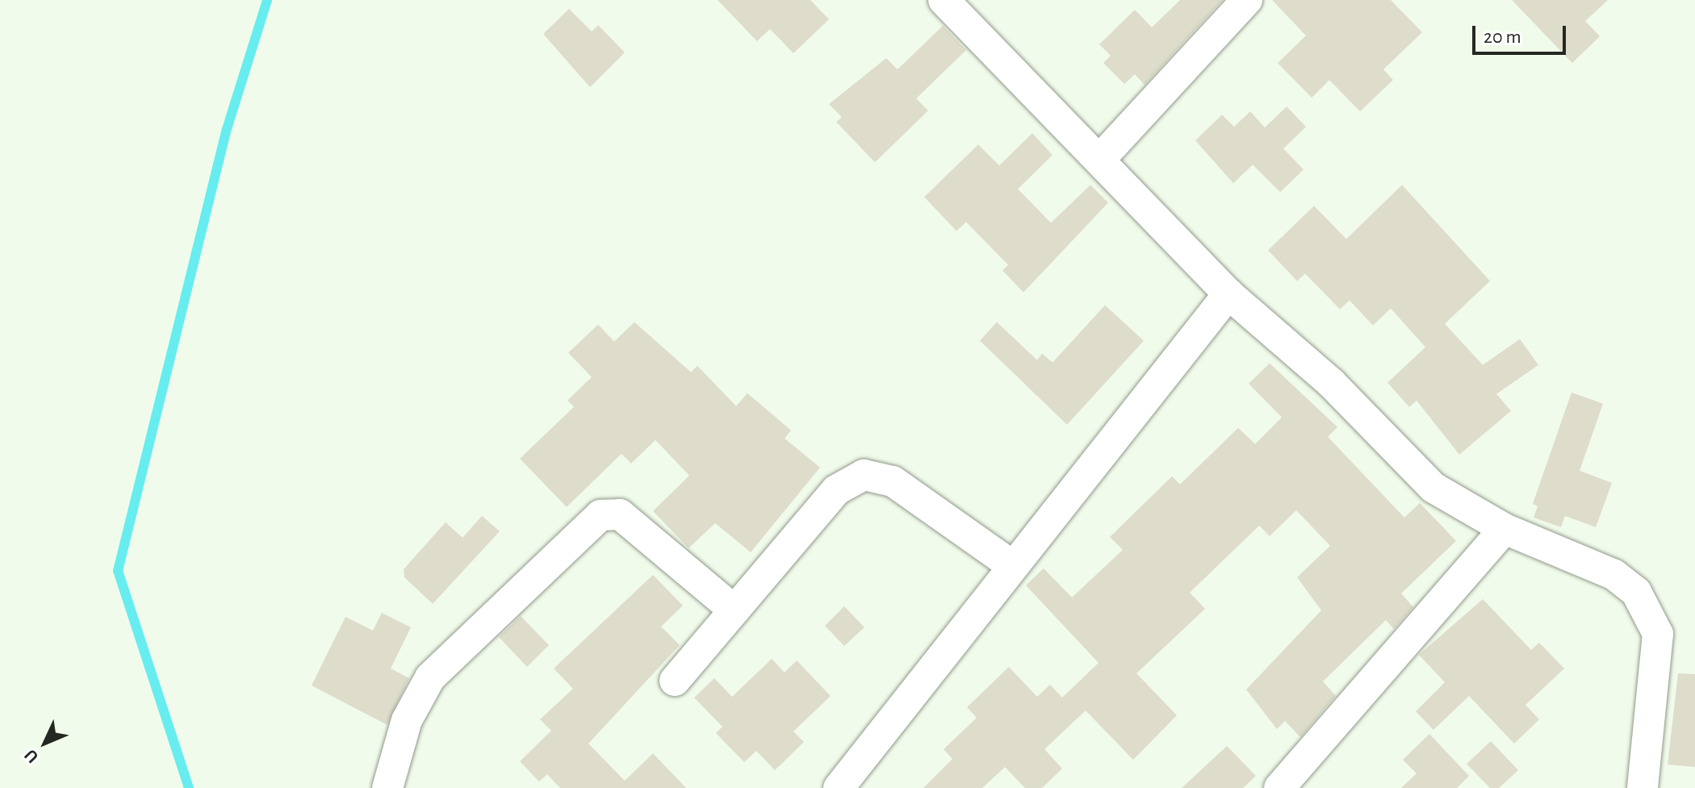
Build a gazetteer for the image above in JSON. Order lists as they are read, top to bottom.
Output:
{
  "scale_bar": "20 m",
  "north": "bottom left"
}
